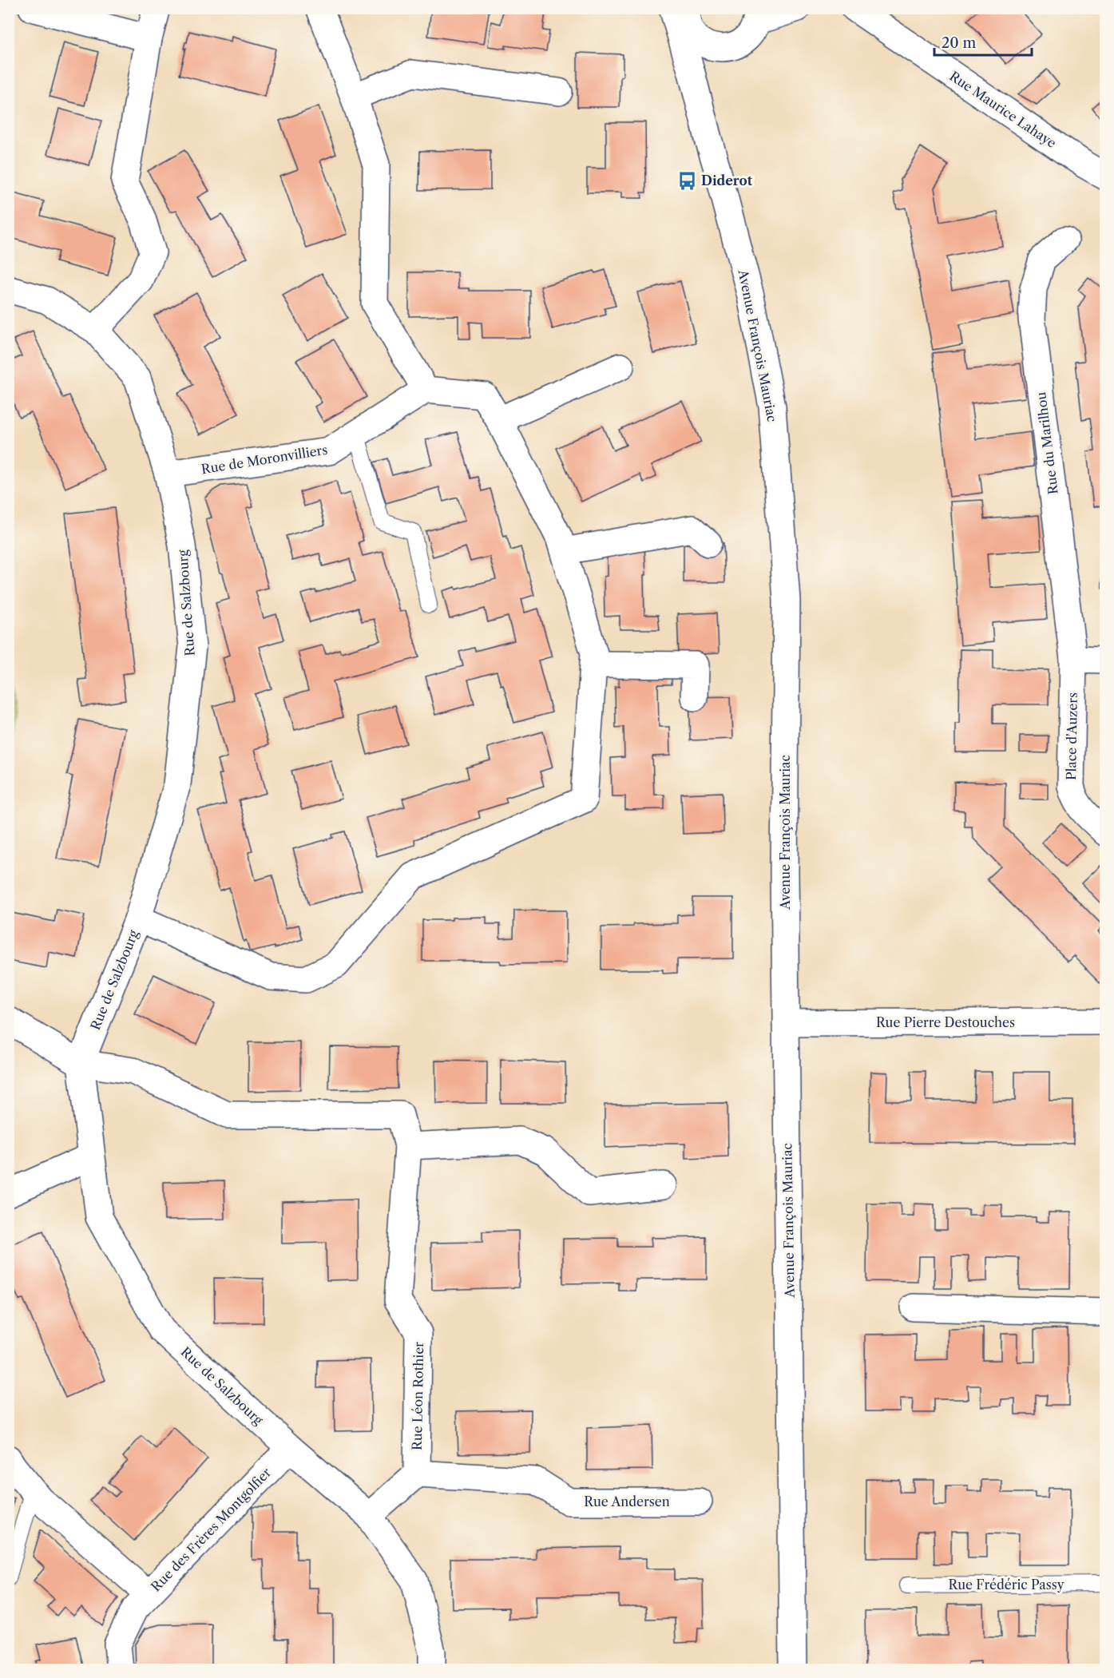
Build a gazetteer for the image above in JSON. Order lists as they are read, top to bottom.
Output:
{
  "streets": {
    "street": [
      "Rue Maurice Lahaye",
      "Avenue François Mauriac",
      "Rue du Marilhou",
      "Rue de Moronvilliers",
      "Rue de Salzbourg",
      "Place d'Auzers",
      "Rue Pierre Destouches",
      "Rue Léon Rothier",
      "Rue Andersen",
      "Rue des Frères Montgolfier"
    ],
    "lane": ["Rue Frédéric Passy"]
  },
  "crossings": [
    ["Avenue François Mauriac", "Rue Pierre Destouches"],
    ["Rue du Marilhou", "Place d'Auzers"],
    ["Rue de Moronvilliers", "Rue de Salzbourg"],
    ["Rue de Salzbourg", "Rue Léon Rothier"],
    ["Rue de Salzbourg", "Rue des Frères Montgolfier"],
    ["Rue Léon Rothier", "Rue Andersen"]
  ],
  "places": {
    "bus stop": ["Diderot"]
  },
  "scale_bar": "20 m"
}
